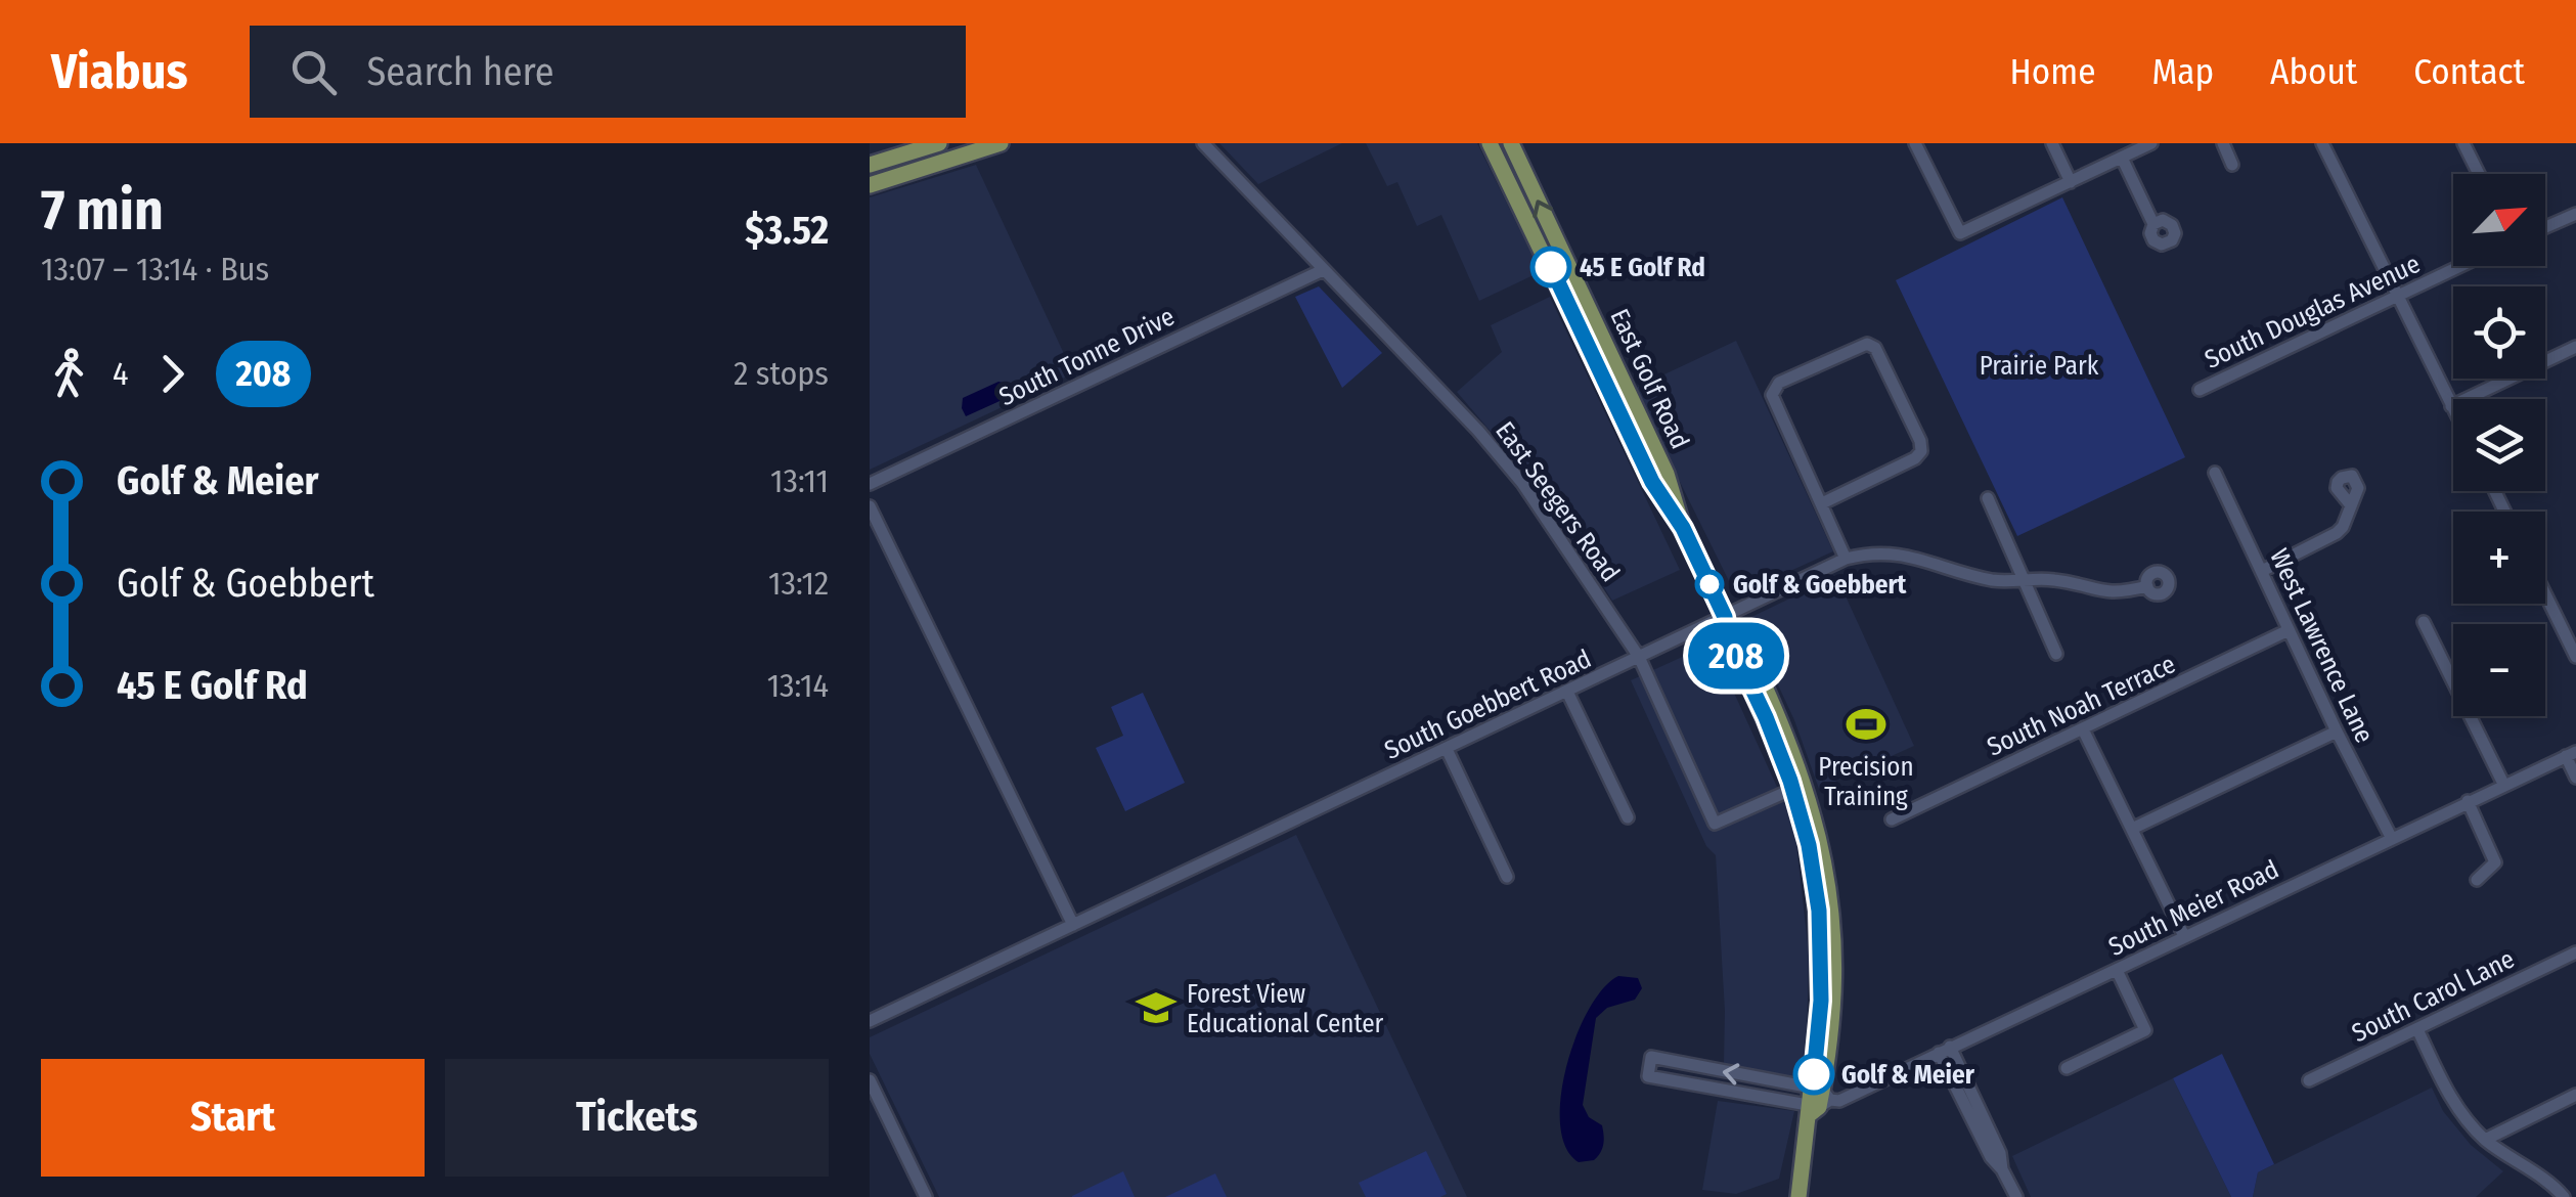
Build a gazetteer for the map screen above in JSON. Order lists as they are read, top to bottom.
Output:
{
  "streets": {
    "main road": ["East Golf Road"],
    "street": [
      "South Douglas Avenue",
      "South Tonne Drive",
      "East Seegers Road",
      "West Lawrence Lane",
      "South Goebbert Road",
      "South Noah Terrace",
      "South Meier Road",
      "South Carol Lane"
    ]
  },
  "crossings": [
    ["South Tonne Drive", "East Seegers Road"],
    ["East Golf Road", "East Seegers Road"],
    ["East Golf Road", "South Goebbert Road"],
    ["East Golf Road", "South Meier Road"],
    ["East Seegers Road", "South Goebbert Road"],
    ["West Lawrence Lane", "South Noah Terrace"],
    ["West Lawrence Lane", "South Meier Road"]
  ],
  "parks": ["Prairie Park"],
  "places": {
    "other": ["45 E Golf Rd", "Golf & Goebbert", "Golf & Meier"],
    "sports": ["Precision Training"],
    "school or university": ["Forest View Educational Center"]
  },
  "lines": ["bus line 208"],
  "north": "top right",
  "page": {
    "header": "Viabus",
    "search": "Search here",
    "nav": [
      "Home",
      "Map",
      "About",
      "Contact"
    ],
    "heading": ["7 min", "13:07 – 13:14 · Bus", "$3.52"],
    "on_map": "208",
    "map_buttons": ["+", "−"],
    "legs": ["4", "208", "2 stops"],
    "list": [
      {
        "name": "Golf & Meier",
        "value": "13:11"
      },
      {
        "name": "Golf & Goebbert",
        "value": "13:12"
      },
      {
        "name": "45 E Golf Rd",
        "value": "13:14"
      }
    ],
    "buttons": ["Start", "Tickets"]
  }
}
